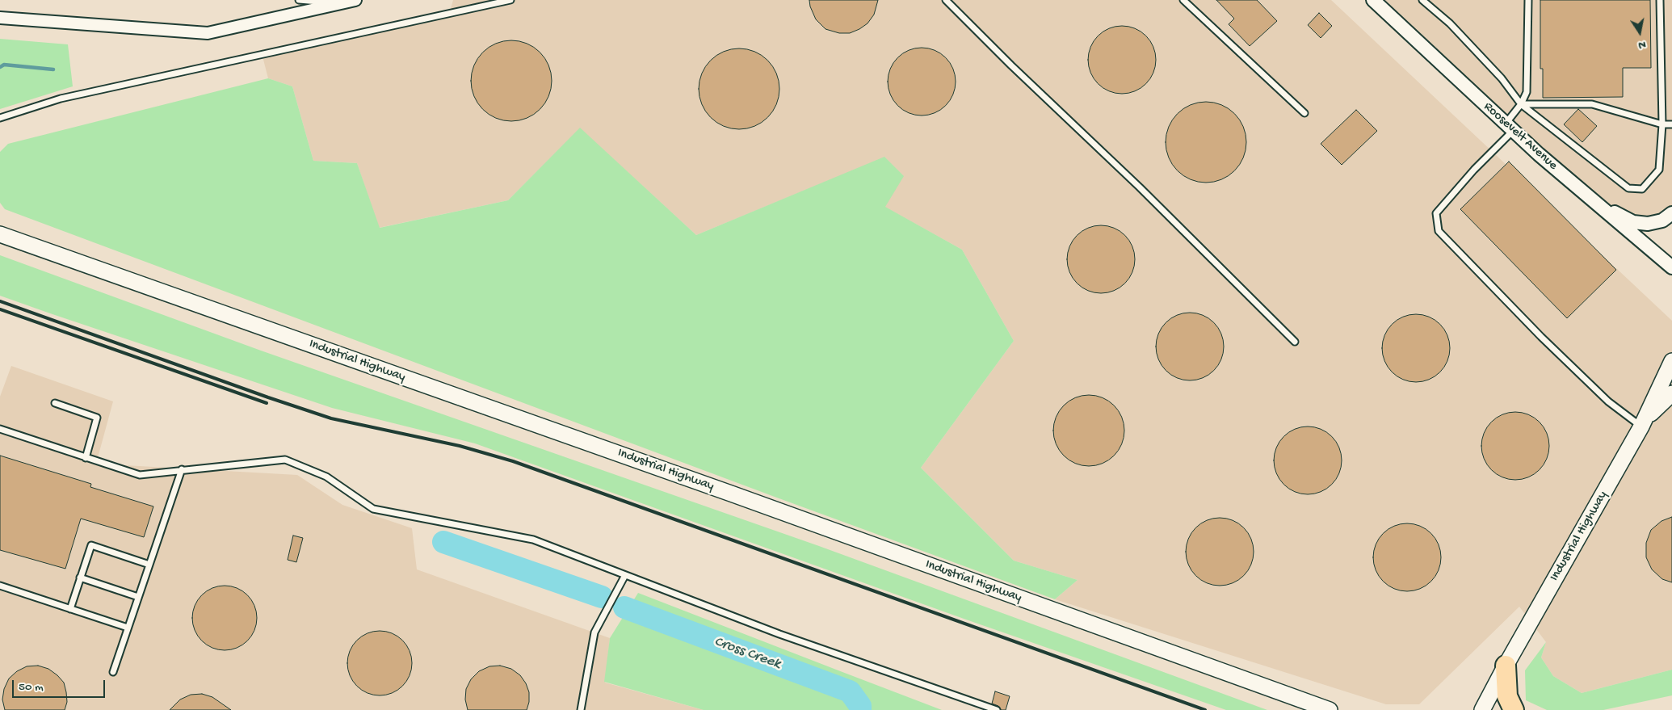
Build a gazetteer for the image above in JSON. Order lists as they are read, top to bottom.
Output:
{
  "streets": {
    "main road": ["Industrial Highway"],
    "street": ["Roosevelt Avenue"]
  },
  "water": ["Cross Creek"],
  "scale_bar": "50 m",
  "north": "bottom"
}
